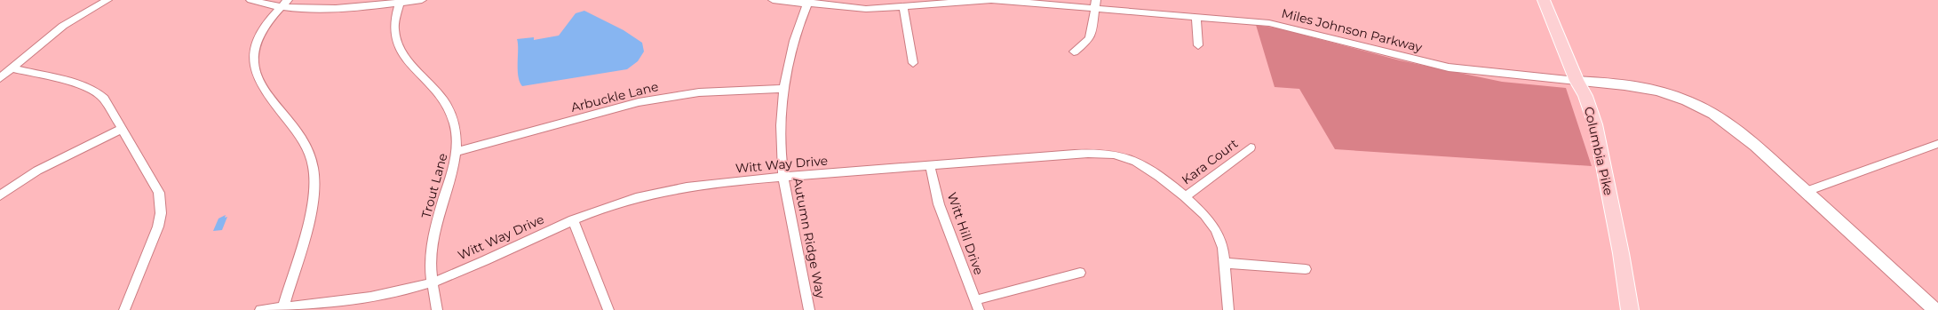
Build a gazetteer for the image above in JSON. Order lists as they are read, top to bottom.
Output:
{
  "streets": {
    "main road": ["Columbia Pike"],
    "street": [
      "Miles Johnson Parkway",
      "Arbuckle Lane",
      "Kara Court",
      "Witt Way Drive",
      "Trout Lane",
      "Witt Hill Drive",
      "Autumn Ridge Way"
    ]
  },
  "crossings": [
    ["Miles Johnson Parkway", "Columbia Pike"],
    ["Arbuckle Lane", "Trout Lane"],
    ["Arbuckle Lane", "Autumn Ridge Way"],
    ["Kara Court", "Witt Way Drive"],
    ["Witt Way Drive", "Trout Lane"],
    ["Witt Way Drive", "Witt Hill Drive"],
    ["Witt Way Drive", "Autumn Ridge Way"]
  ]
}
